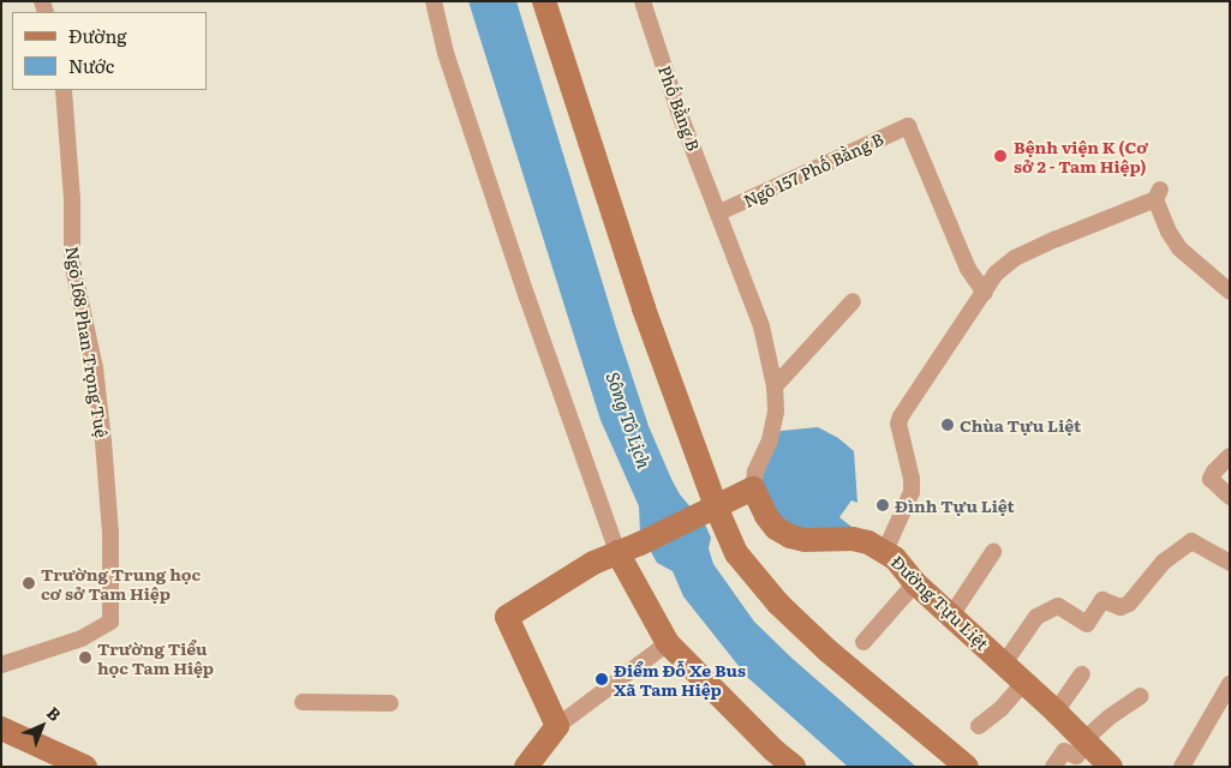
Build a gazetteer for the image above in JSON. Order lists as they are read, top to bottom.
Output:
{
  "streets": {
    "street": [
      "Phố Bằng B",
      "Ngõ 157 Phố Bằng B",
      "Ngõ 168 Phan Trọng Tuệ",
      "Đường Tựu Liệt"
    ]
  },
  "crossings": [
    ["Phố Bằng B", "Ngõ 157 Phố Bằng B"]
  ],
  "water": ["Sông Tô Lịch"],
  "places": [
    "Bệnh viện K (Cơ sở 2 - Tam Hiệp)",
    "Chùa Tựu Liệt",
    "Đình Tựu Liệt",
    "Trường Trung học cơ sở Tam Hiệp",
    "Trường Tiểu học Tam Hiệp",
    "Điểm Đỗ Xe Bus Xã Tam Hiệp"
  ],
  "legend": ["Đường", "Nước"],
  "north": "top right"
}
